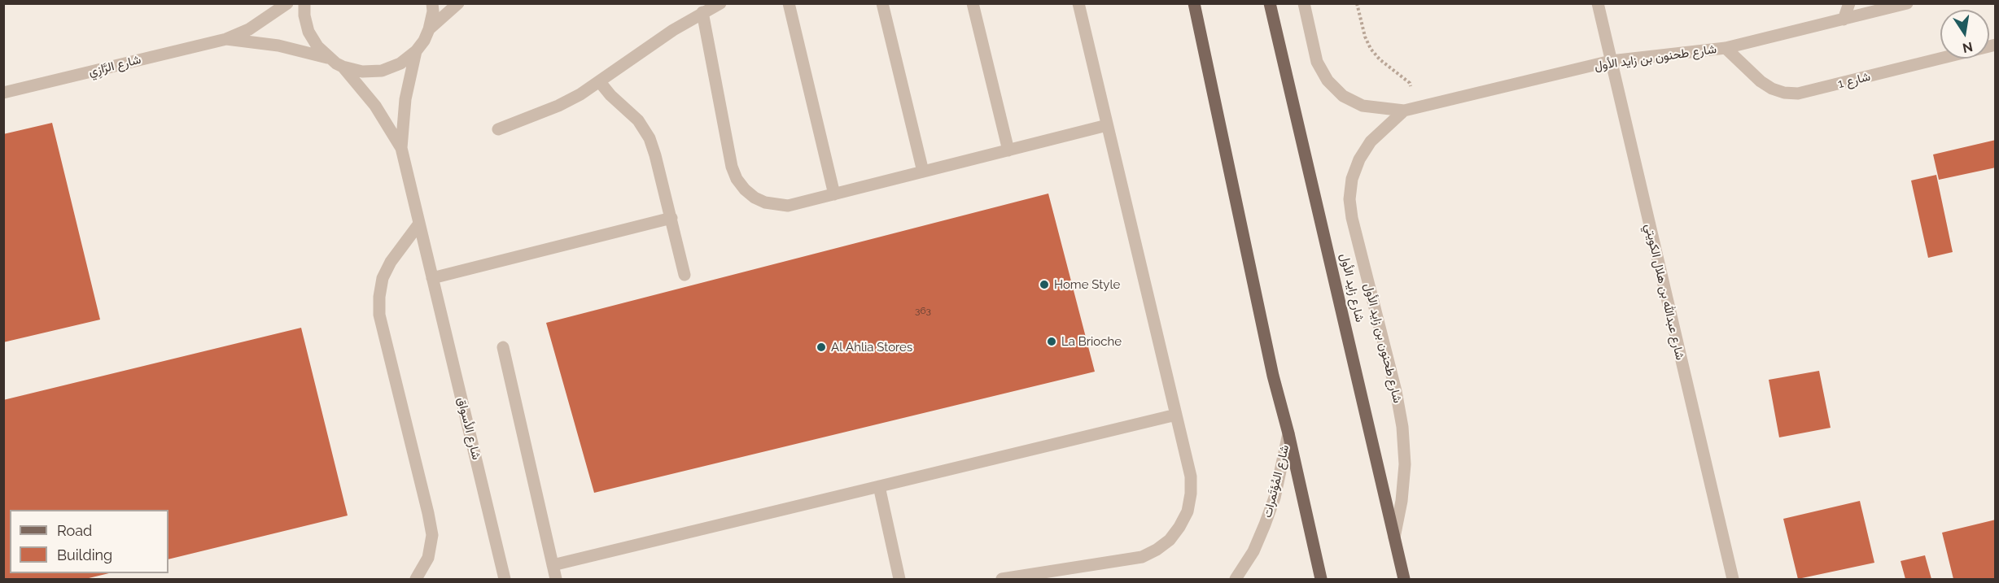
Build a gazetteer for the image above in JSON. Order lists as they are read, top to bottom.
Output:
{
  "streets": {
    "main road": ["شارع زايد الأول"],
    "street": [
      "شارع طحنون بن زايد الأول",
      "شارع الرَّازِي",
      "شارع 1",
      "شارع عبدالله بن هلال الكويتي",
      "شارع الأسواق",
      "شارع المُؤتَمرات"
    ]
  },
  "crossings": [
    ["شارع طحنون بن زايد الأول", "شارع 1"],
    ["شارع طحنون بن زايد الأول", "شارع زايد الأول"],
    ["شارع طحنون بن زايد الأول", "شارع عبدالله بن هلال الكويتي"]
  ],
  "places": ["Home Style", "La Brioche", "Al Ahlia Stores"],
  "house_numbers": ["363"],
  "legend": ["Road", "Building"],
  "north": "bottom"
}
